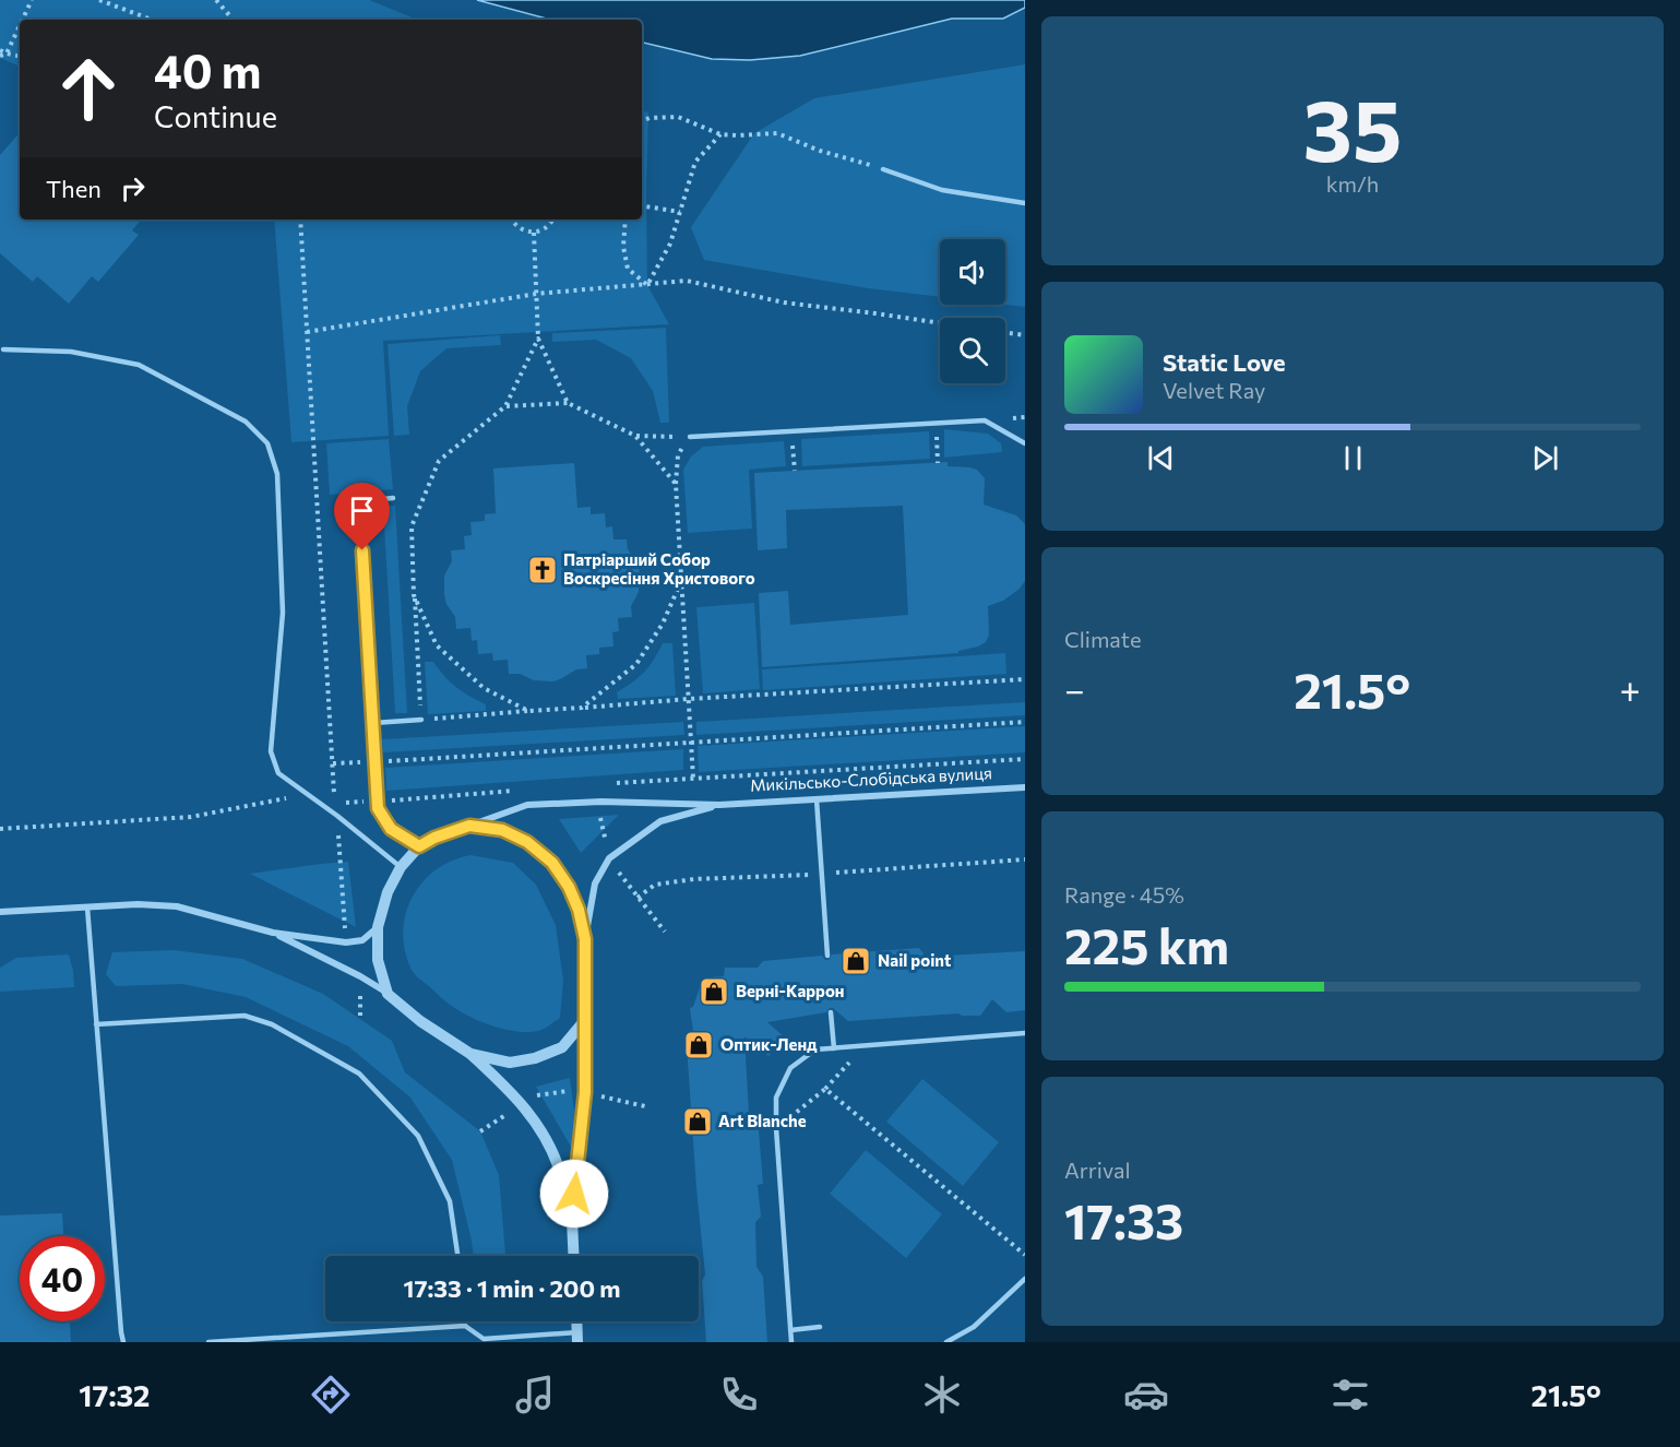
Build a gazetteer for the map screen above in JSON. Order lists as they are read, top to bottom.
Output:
{
  "streets": {
    "street": ["Микільсько-Слобідська вулиця"]
  },
  "places": {
    "church": ["Патріарший Собор Воскресіння Христового"],
    "shop": [
      "Nail point",
      "Верні-Каррон",
      "Оптик-Ленд",
      "Art Blanche"
    ]
  },
  "page": {
    "tile": [
      ["35", "km/h"],
      "Climate",
      ["Range · 45%", "225 km"],
      ["Arrival", "17:33"]
    ],
    "turn": ["40 m", "Continue"],
    "then": "Then",
    "song": ["Static Love", "Velvet Ray"],
    "heat": ["−", "21.5°", "+"],
    "limit": "40",
    "trip": "17:33 · 1 min · 200 m",
    "tabs": ["17:32", "21.5°"]
  }
}
